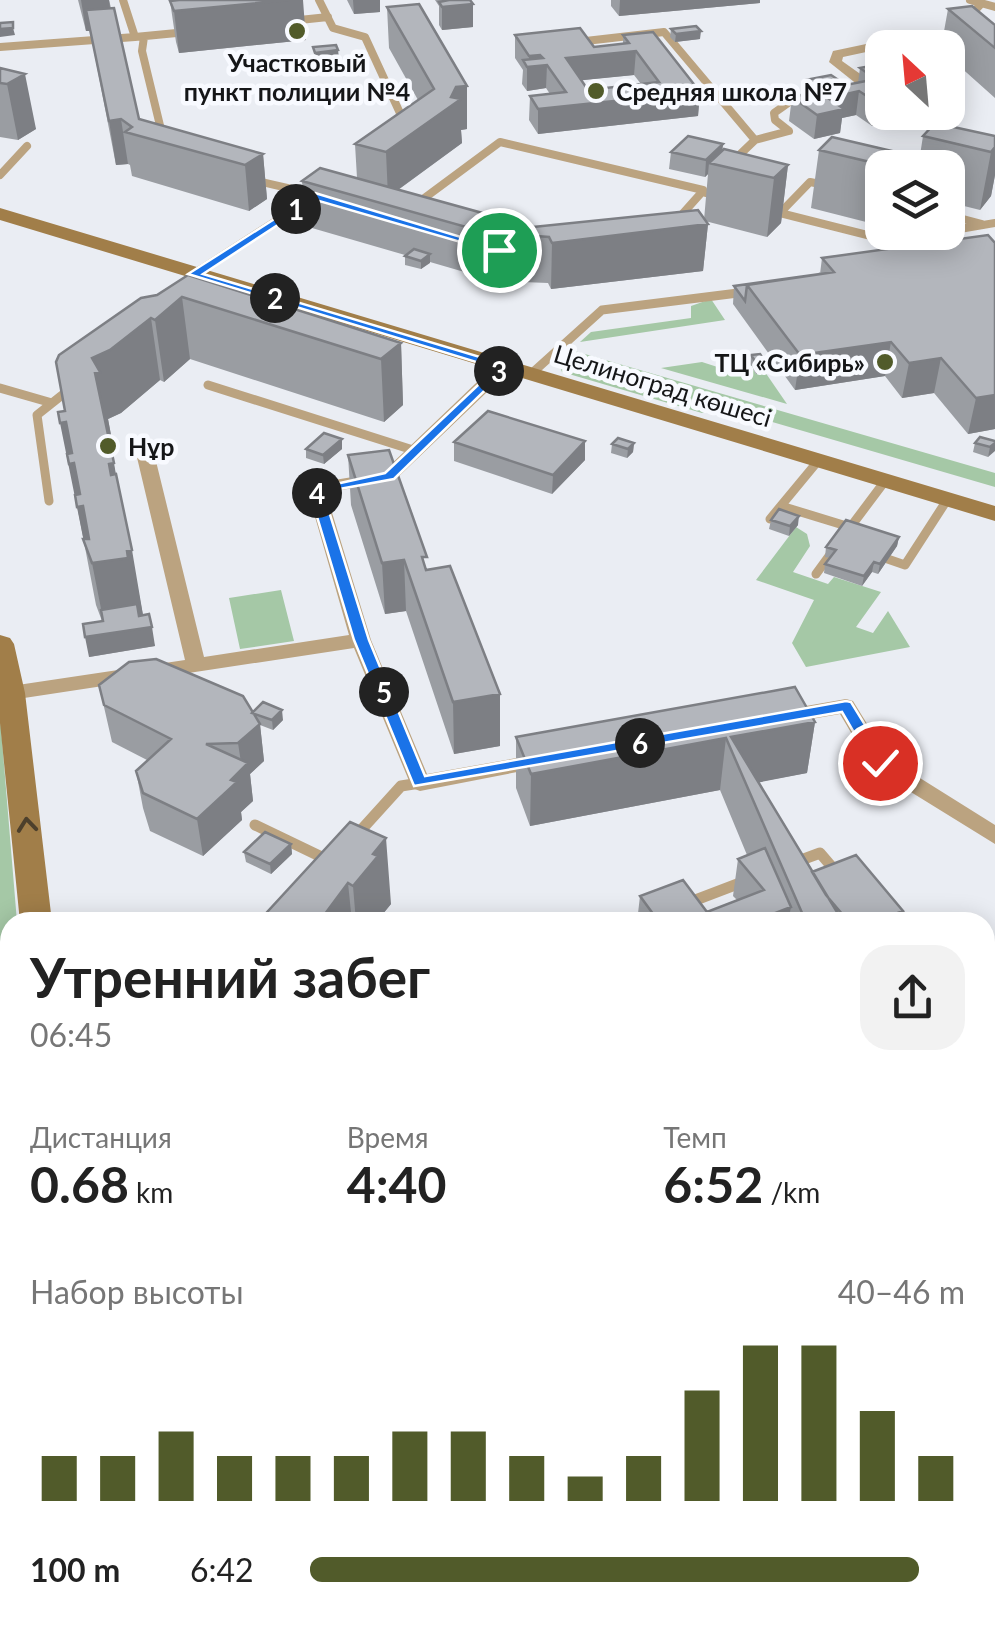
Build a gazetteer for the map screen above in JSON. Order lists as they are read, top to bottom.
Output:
{
  "streets": {
    "street": ["Целиноград көшесі"]
  },
  "places": [
    "Участковый пункт полиции №4",
    "Средняя школа №7",
    "ТЦ «Сибирь»",
    "Нұр"
  ],
  "north": "top left",
  "page": {
    "pins": [
      "1",
      "2",
      "3",
      "4",
      "5",
      "6"
    ],
    "heading": ["Утренний забег", "06:45"],
    "stats": [
      ["Дистанция", "0.68 km"],
      ["Время", "4:40"],
      ["Темп", "6:52 /km"]
    ],
    "chart": ["Набор высоты", "40–46 m"],
    "list": [
      {
        "name": "100 m",
        "note": "6:42"
      }
    ]
  }
}
